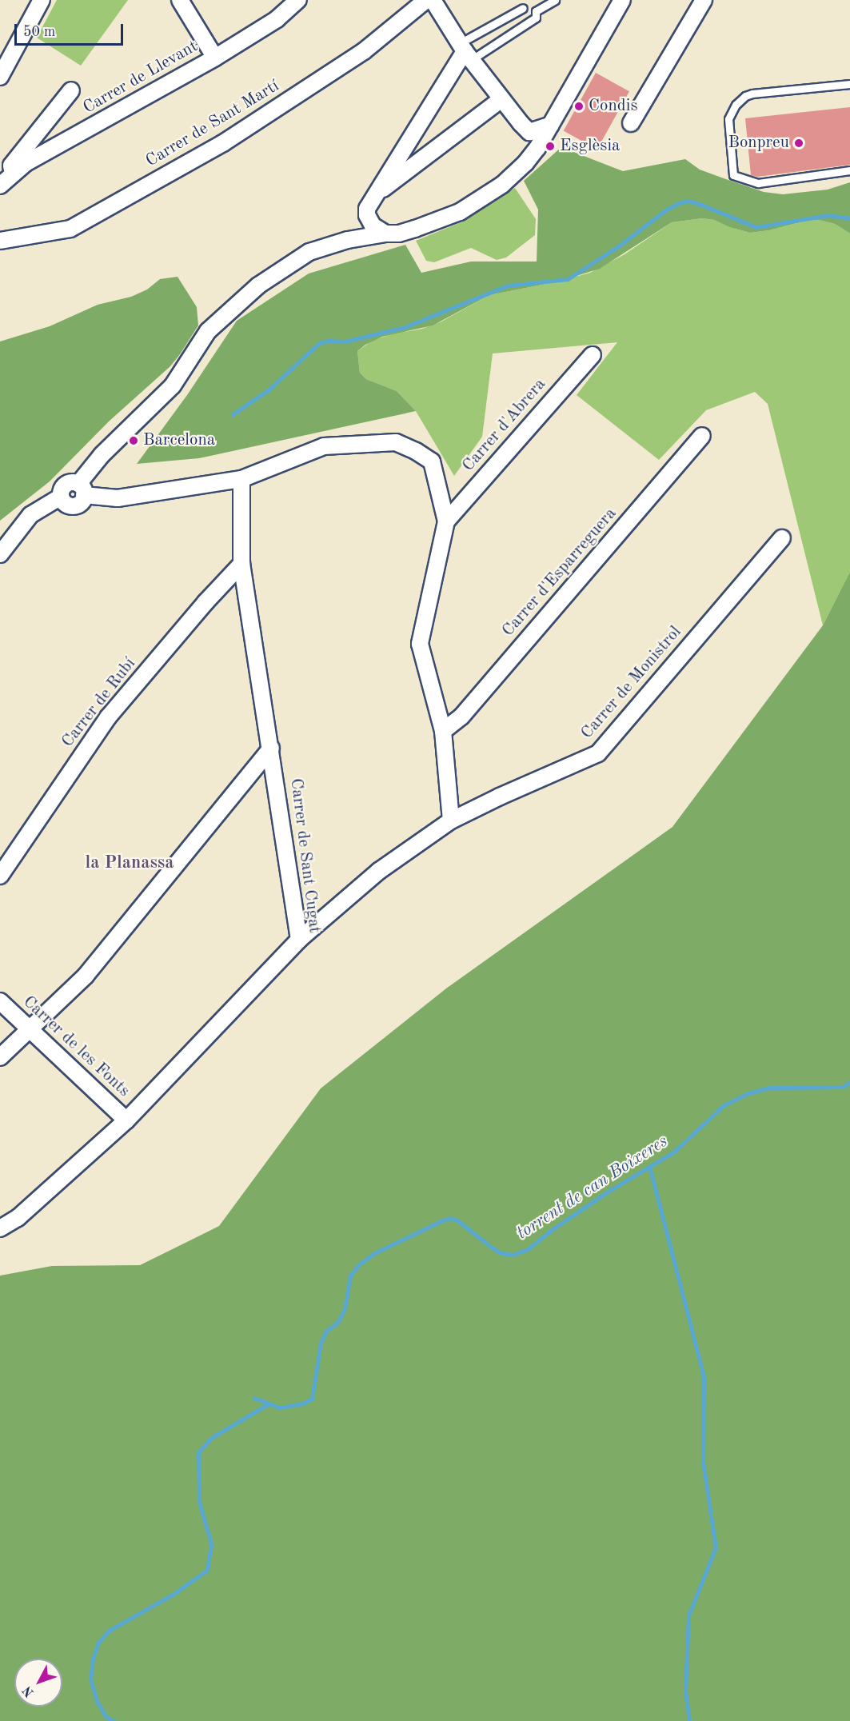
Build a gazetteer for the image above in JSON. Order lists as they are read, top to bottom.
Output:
{
  "streets": {
    "street": [
      "Carrer de Llevant",
      "Carrer de Sant Martí",
      "Carrer d'Abrera",
      "Carrer d'Esparreguera",
      "Carrer de Monistrol",
      "Carrer de Rubí",
      "Carrer de Sant Cugat",
      "Carrer de les Fonts"
    ]
  },
  "crossings": [
    ["Carrer de Monistrol", "Carrer de Sant Cugat"],
    ["Carrer de Rubí", "Carrer de Sant Cugat"],
    ["Carrer de Sant Cugat", "Carrer de les Fonts"]
  ],
  "districts": ["la Planassa"],
  "water": ["torrent de can Boixeres"],
  "places": [
    "Condis",
    "Bonpreu",
    "Esglèsia",
    "Barcelona"
  ],
  "scale_bar": "50 m",
  "north": "bottom left"
}
